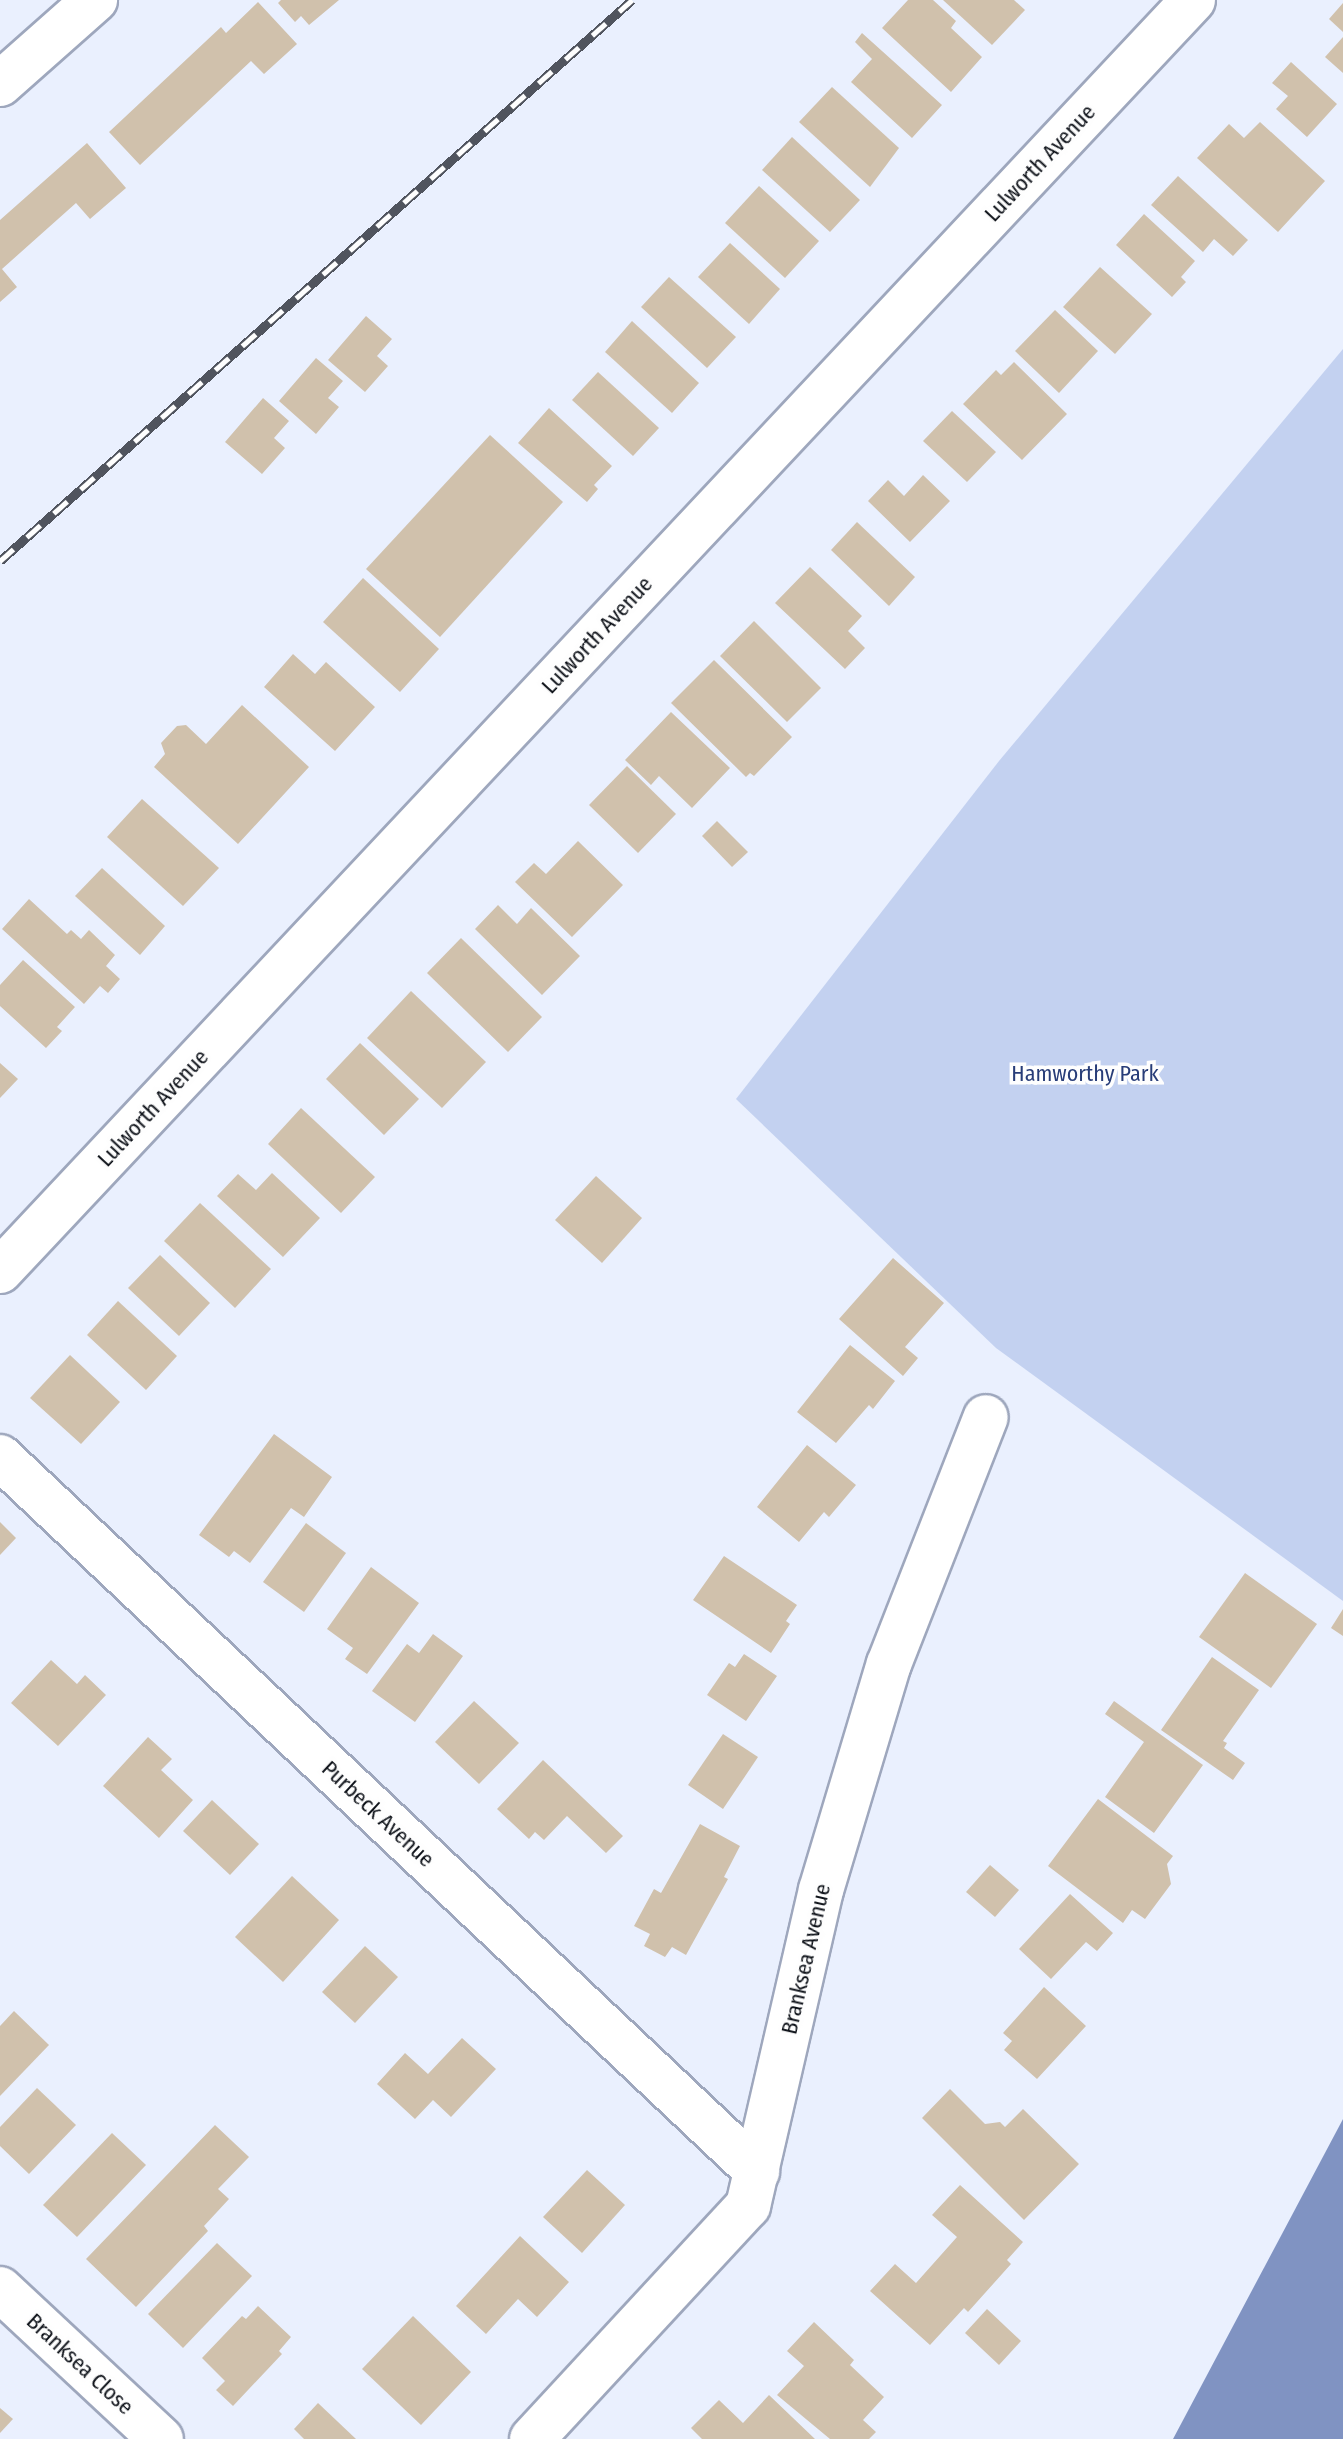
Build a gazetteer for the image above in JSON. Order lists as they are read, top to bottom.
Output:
{
  "streets": {
    "street": [
      "Lulworth Avenue",
      "Purbeck Avenue",
      "Branksea Avenue",
      "Branksea Close"
    ]
  },
  "crossings": [
    ["Purbeck Avenue", "Branksea Avenue"]
  ],
  "parks": ["Hamworthy Park"]
}
